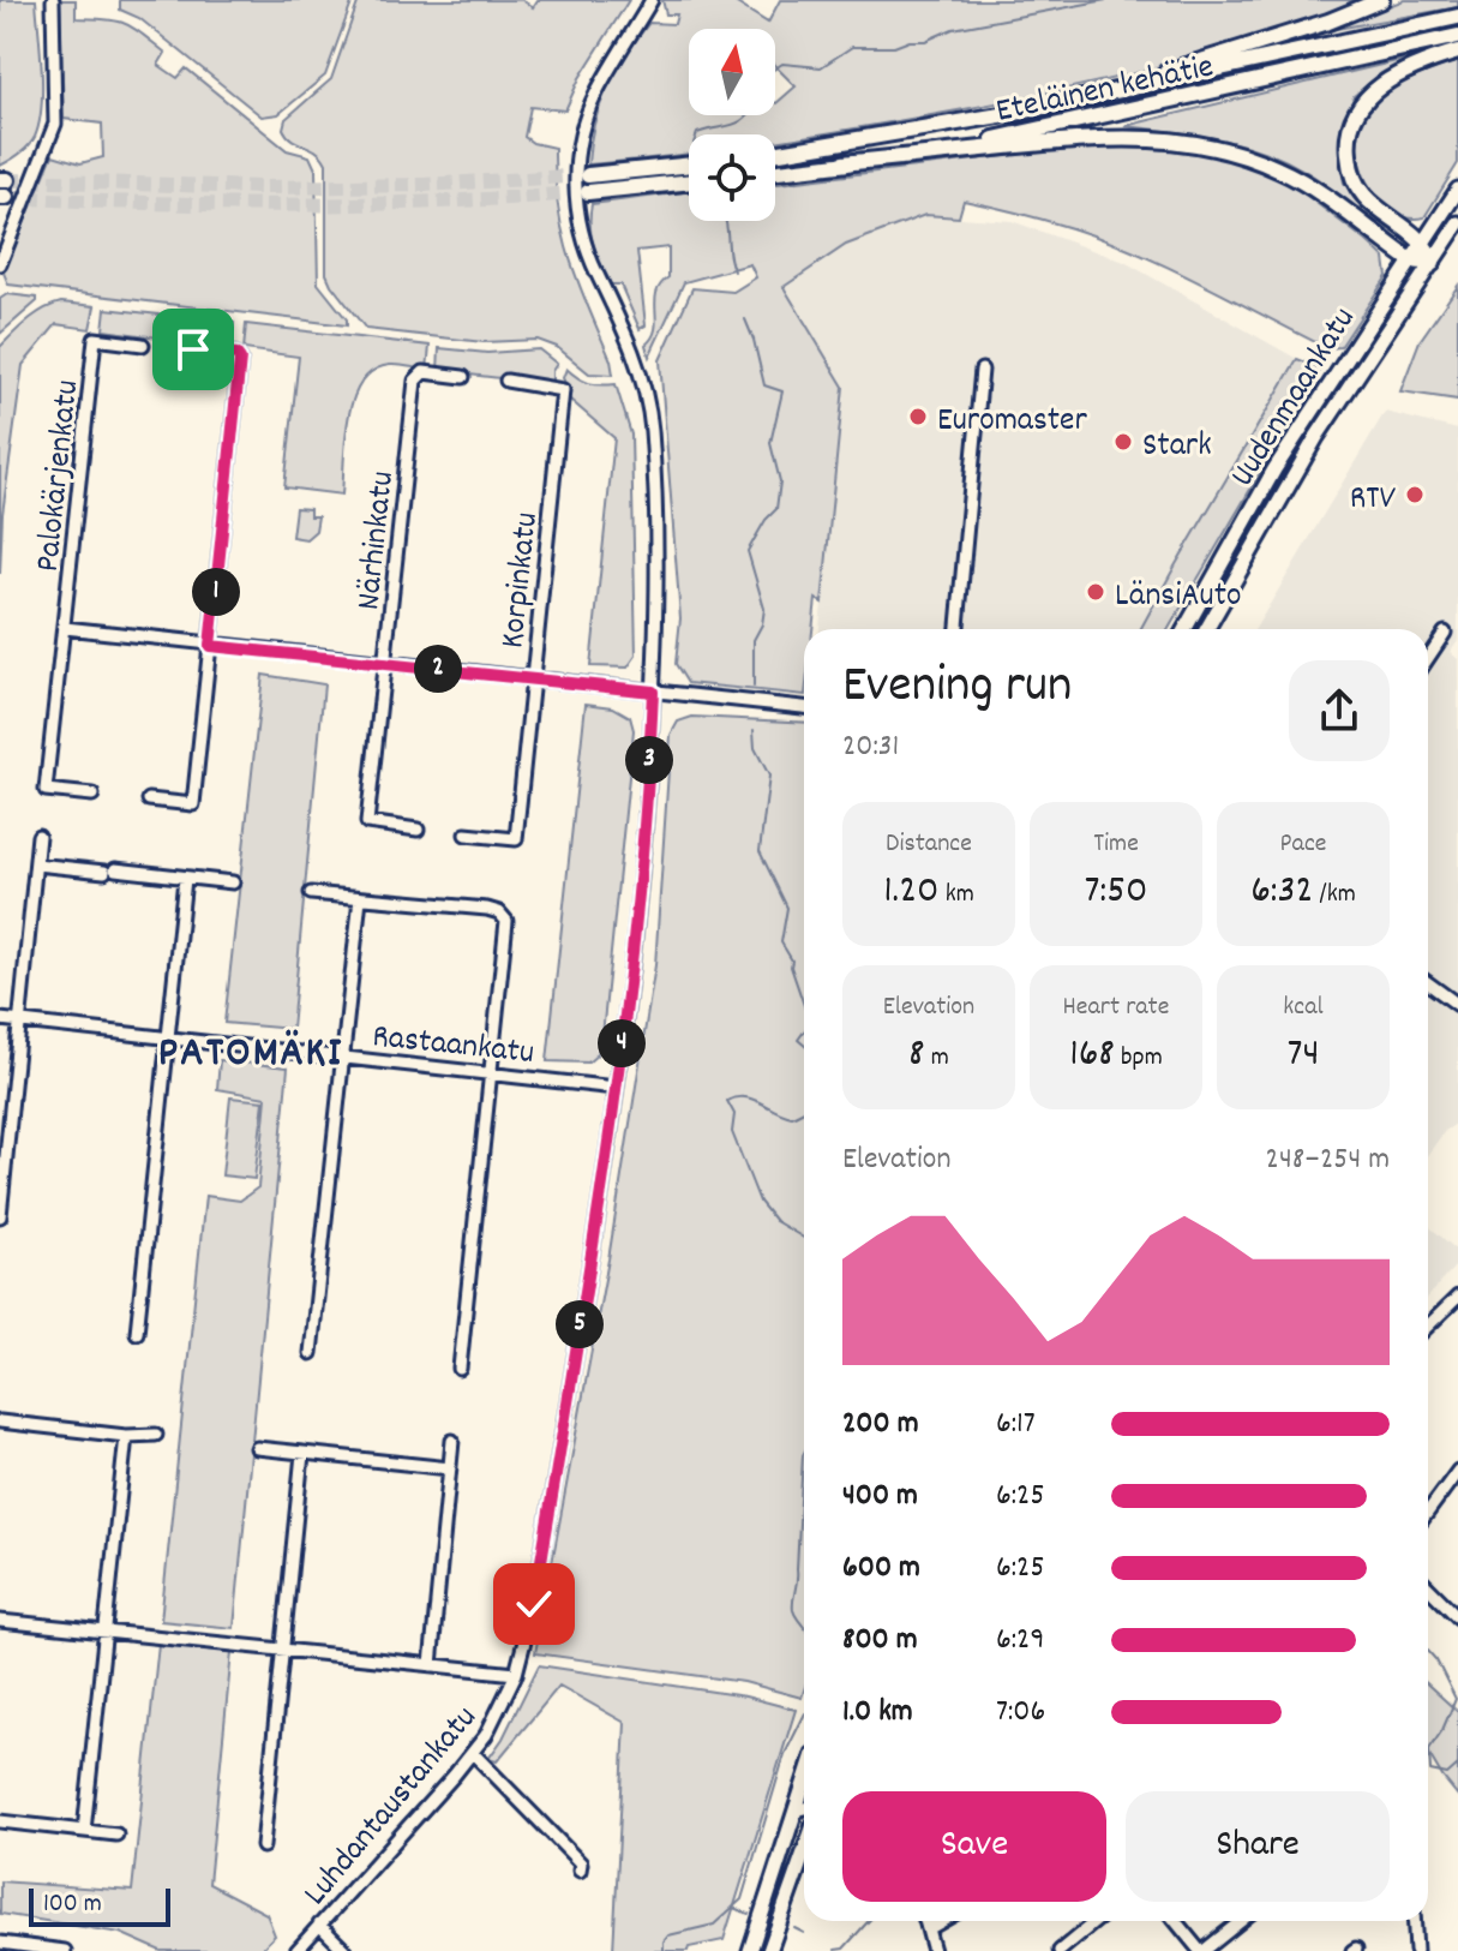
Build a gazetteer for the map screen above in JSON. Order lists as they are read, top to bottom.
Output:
{
  "streets": {
    "highway": ["Eteläinen kehätie"],
    "main road": ["Uudenmaankatu"],
    "street": [
      "Palokärjenkatu",
      "Närhinkatu",
      "Korpinkatu",
      "Rastaankatu",
      "Luhdantaustankatu"
    ]
  },
  "crossings": [
    ["Rastaankatu", "Luhdantaustankatu"]
  ],
  "districts": ["PATOMÄKI"],
  "places": [
    "Euromaster",
    "Stark",
    "RTV",
    "LänsiAuto"
  ],
  "scale_bar": "100 m",
  "north": "top",
  "page": {
    "pins": [
      "1",
      "2",
      "3",
      "4",
      "5"
    ],
    "heading": ["Evening run", "20:31"],
    "stats": [
      ["Distance", "1.20 km"],
      ["Time", "7:50"],
      ["Pace", "6:32 /km"],
      ["Elevation", "8 m"],
      ["Heart rate", "168 bpm"],
      ["kcal", "74"]
    ],
    "chart": ["Elevation", "248–254 m"],
    "list": [
      {
        "name": "200 m",
        "note": "6:17"
      },
      {
        "name": "400 m",
        "note": "6:25"
      },
      {
        "name": "600 m",
        "note": "6:25"
      },
      {
        "name": "800 m",
        "note": "6:29"
      },
      {
        "name": "1.0 km",
        "note": "7:06"
      }
    ],
    "buttons": ["Save", "Share"],
    "scale": "100 m"
  }
}
